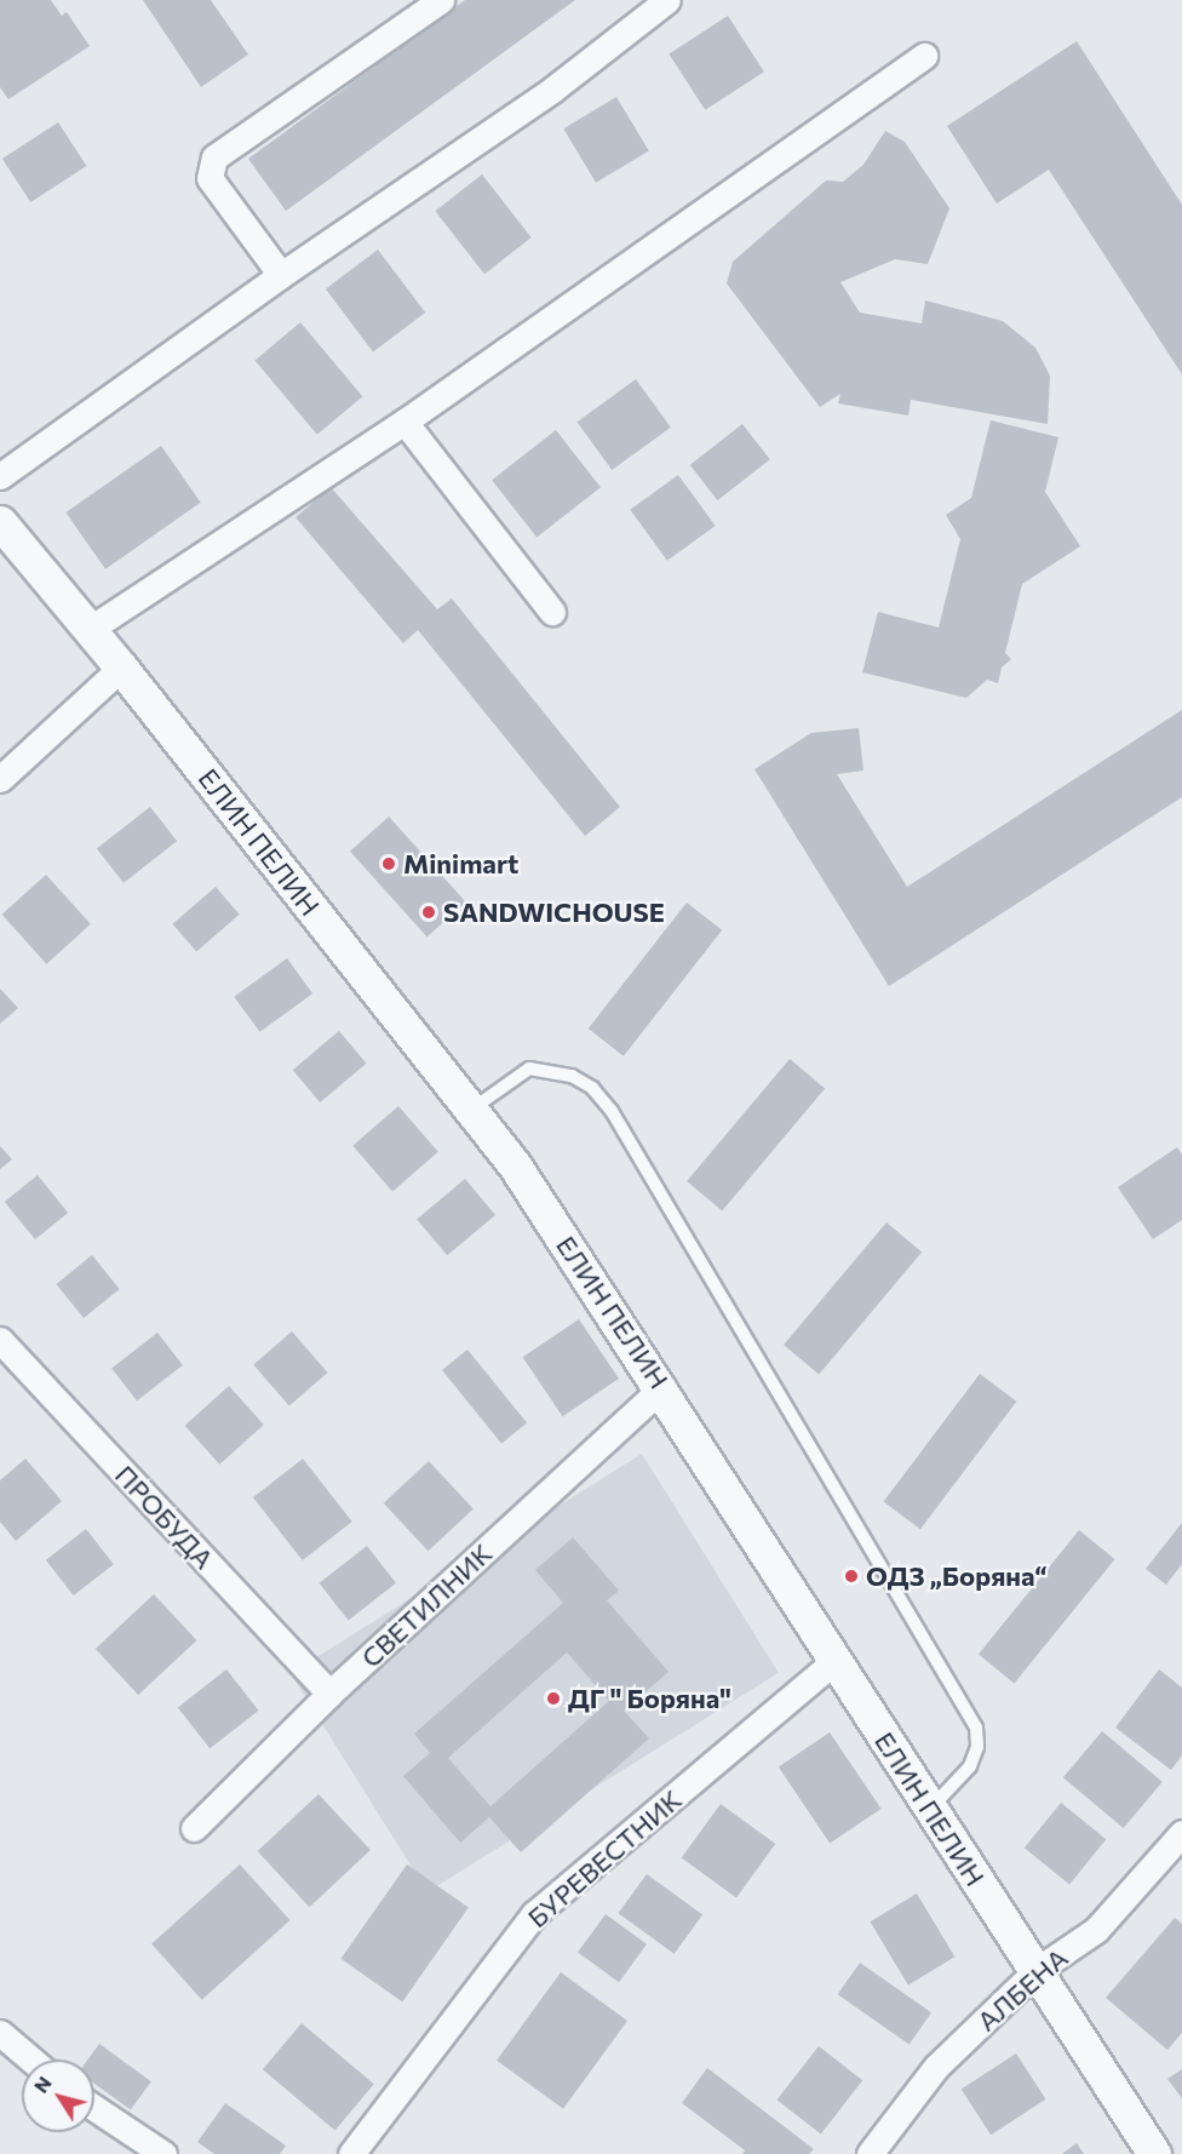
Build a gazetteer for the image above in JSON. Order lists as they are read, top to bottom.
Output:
{
  "streets": {
    "street": [
      "ЕЛИН ПЕЛИН",
      "ПРОБУДА",
      "СВЕТИЛНИК",
      "БУРЕВЕСТНИК",
      "АЛБЕНА"
    ]
  },
  "crossings": [
    ["ЕЛИН ПЕЛИН", "СВЕТИЛНИК"],
    ["ЕЛИН ПЕЛИН", "БУРЕВЕСТНИК"],
    ["ЕЛИН ПЕЛИН", "АЛБЕНА"],
    ["ПРОБУДА", "СВЕТИЛНИК"]
  ],
  "places": [
    "Minimart",
    "SANDWICHOUSE",
    "ОДЗ „Боряна“",
    "ДГ \" Боряна\""
  ],
  "north": "top left"
}
